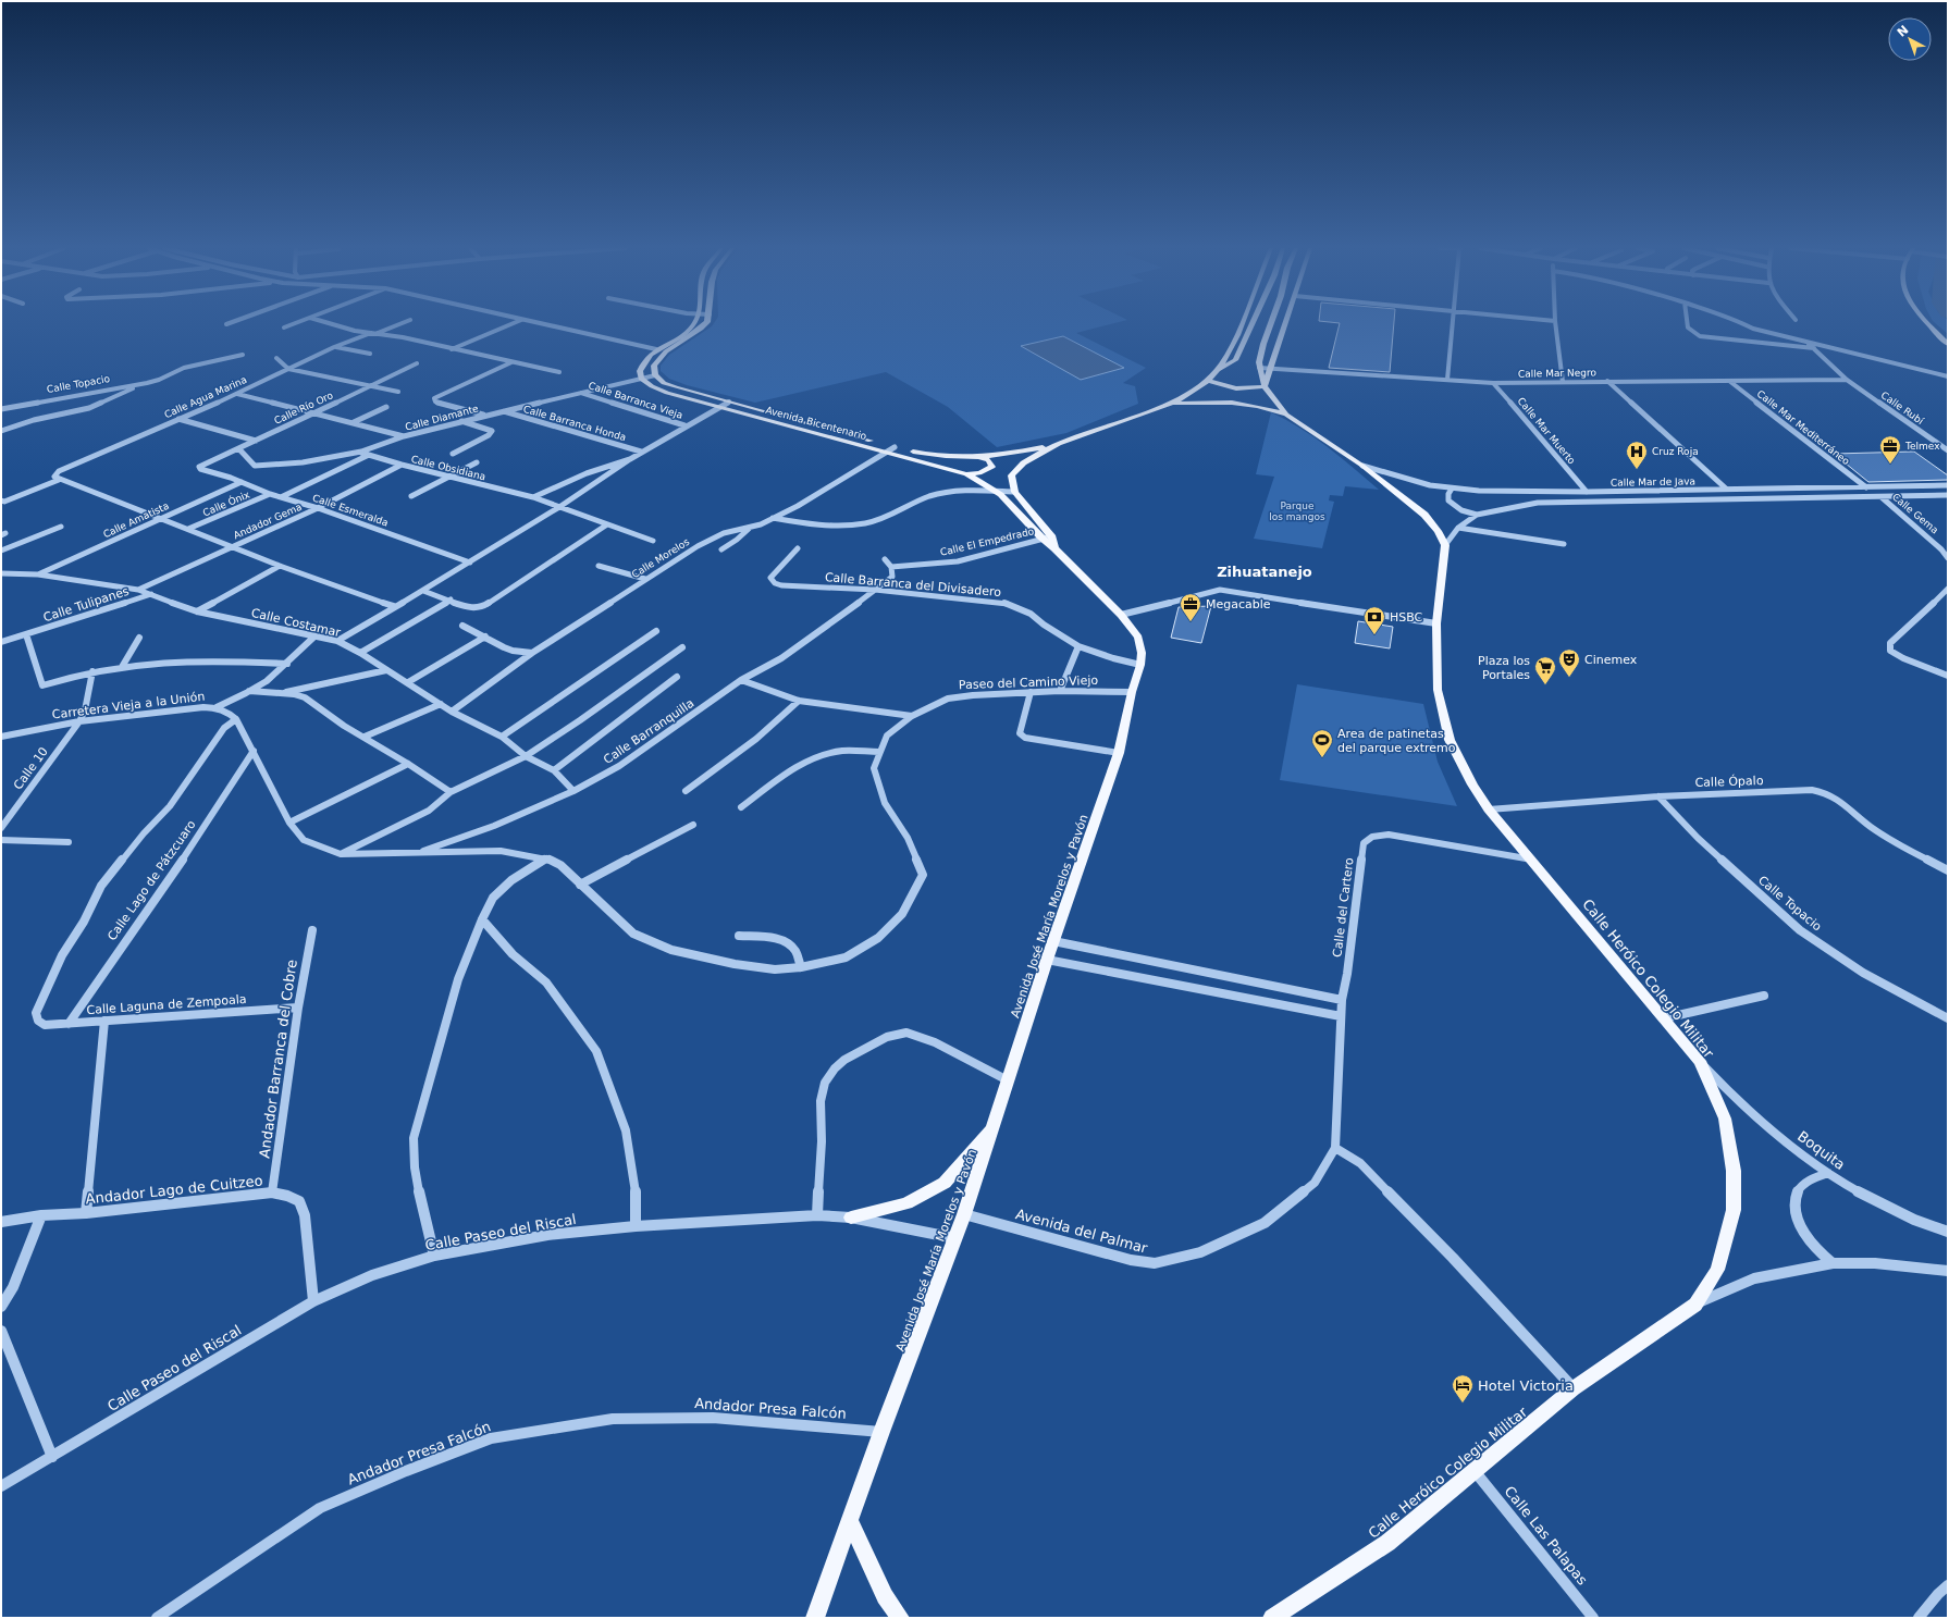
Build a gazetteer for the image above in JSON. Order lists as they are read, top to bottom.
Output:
{
  "streets": {
    "main road": ["Avenida Bicentenario", "Avenida José María Morelos y Pavón", "Calle Heróico Colegio Militar"],
    "street": [
      "Calle Mar Negro",
      "Calle Topacio",
      "Calle Agua Marina",
      "Calle Barranca Vieja",
      "Calle Río Oro",
      "Calle Rubí",
      "Calle Diamante",
      "Calle Barranca Honda",
      "Calle Mar Mediterráneo",
      "Calle Mar Muerto",
      "Calle Obsidiana",
      "Calle Mar de Java",
      "Calle Ónix",
      "Calle Esmeralda",
      "Calle Gema",
      "Calle Amatista",
      "Andador Gema",
      "Calle El Empedrado",
      "Calle Morelos",
      "Calle Barranca del Divisadero",
      "Calle Tulipanes",
      "Calle Costamar",
      "Paseo del Camino Viejo",
      "Carretera Vieja a la Unión",
      "Calle Barranquilla",
      "Calle 10",
      "Calle Ópalo",
      "Calle Lago de Pátzcuaro",
      "Calle del Cartero",
      "Calle Laguna de Zempoala",
      "Andador Barranca del Cobre",
      "Boquita",
      "Andador Lago de Cuitzeo",
      "Avenida del Palmar",
      "Calle Paseo del Riscal",
      "Andador Presa Falcón",
      "Calle Las Palapas"
    ]
  },
  "crossings": [
    ["Calle Mar Negro", "Calle Rubí"],
    ["Calle Mar Negro", "Calle Mar Mediterráneo"],
    ["Calle Mar Negro", "Calle Mar Muerto"],
    ["Calle Topacio", "Calle Ópalo"],
    ["Calle Barranca Vieja", "Calle Diamante"],
    ["Calle Río Oro", "Calle Diamante"],
    ["Calle Río Oro", "Calle Esmeralda"],
    ["Calle Diamante", "Calle Barranca Honda"],
    ["Calle Diamante", "Avenida Bicentenario"],
    ["Calle Diamante", "Calle Obsidiana"],
    ["Avenida Bicentenario", "Calle El Empedrado"],
    ["Avenida Bicentenario", "Calle Morelos"],
    ["Avenida Bicentenario", "Avenida José María Morelos y Pavón"],
    ["Calle Mar Mediterráneo", "Calle Mar de Java"],
    ["Calle Mar Mediterráneo", "Calle Gema"],
    ["Calle Mar Muerto", "Calle Mar de Java"],
    ["Calle Obsidiana", "Andador Gema"],
    ["Calle Mar de Java", "Calle Gema"],
    ["Calle Mar de Java", "Calle Heróico Colegio Militar"],
    ["Calle Ónix", "Calle Esmeralda"],
    ["Calle Esmeralda", "Calle Amatista"],
    ["Calle Esmeralda", "Andador Gema"],
    ["Calle Amatista", "Calle Costamar"],
    ["Andador Gema", "Calle Costamar"],
    ["Calle El Empedrado", "Avenida José María Morelos y Pavón"],
    ["Calle Morelos", "Calle Costamar"],
    ["Calle Barranca del Divisadero", "Calle Barranquilla"],
    ["Calle Barranca del Divisadero", "Avenida José María Morelos y Pavón"],
    ["Calle Tulipanes", "Calle Costamar"],
    ["Calle Costamar", "Calle Barranquilla"],
    ["Paseo del Camino Viejo", "Carretera Vieja a la Unión"],
    ["Paseo del Camino Viejo", "Avenida José María Morelos y Pavón"],
    ["Carretera Vieja a la Unión", "Calle Barranquilla"],
    ["Carretera Vieja a la Unión", "Calle 10"],
    ["Carretera Vieja a la Unión", "Calle Lago de Pátzcuaro"],
    ["Carretera Vieja a la Unión", "Calle Laguna de Zempoala"],
    ["Calle Ópalo", "Calle Heróico Colegio Militar"],
    ["Calle Lago de Pátzcuaro", "Calle Laguna de Zempoala"],
    ["Calle del Cartero", "Calle Heróico Colegio Militar"],
    ["Calle del Cartero", "Avenida del Palmar"],
    ["Avenida José María Morelos y Pavón", "Avenida del Palmar"],
    ["Avenida José María Morelos y Pavón", "Calle Paseo del Riscal"],
    ["Avenida José María Morelos y Pavón", "Andador Presa Falcón"],
    ["Calle Heróico Colegio Militar", "Boquita"],
    ["Calle Heróico Colegio Militar", "Calle Las Palapas"],
    ["Calle Laguna de Zempoala", "Andador Barranca del Cobre"],
    ["Andador Barranca del Cobre", "Andador Lago de Cuitzeo"],
    ["Andador Lago de Cuitzeo", "Calle Paseo del Riscal"]
  ],
  "districts": ["Zihuatanejo"],
  "parks": ["Parque los mangos"],
  "places": {
    "office": ["Telmex", "Megacable"],
    "hospital": ["Cruz Roja"],
    "bank": ["HSBC"],
    "theatre": ["Cinemex"],
    "supermarket": ["Plaza los Portales"],
    "sports": ["Area de patinetas del parque extremo"],
    "hotel": ["Hotel Victoria"]
  },
  "north": "top left"
}
